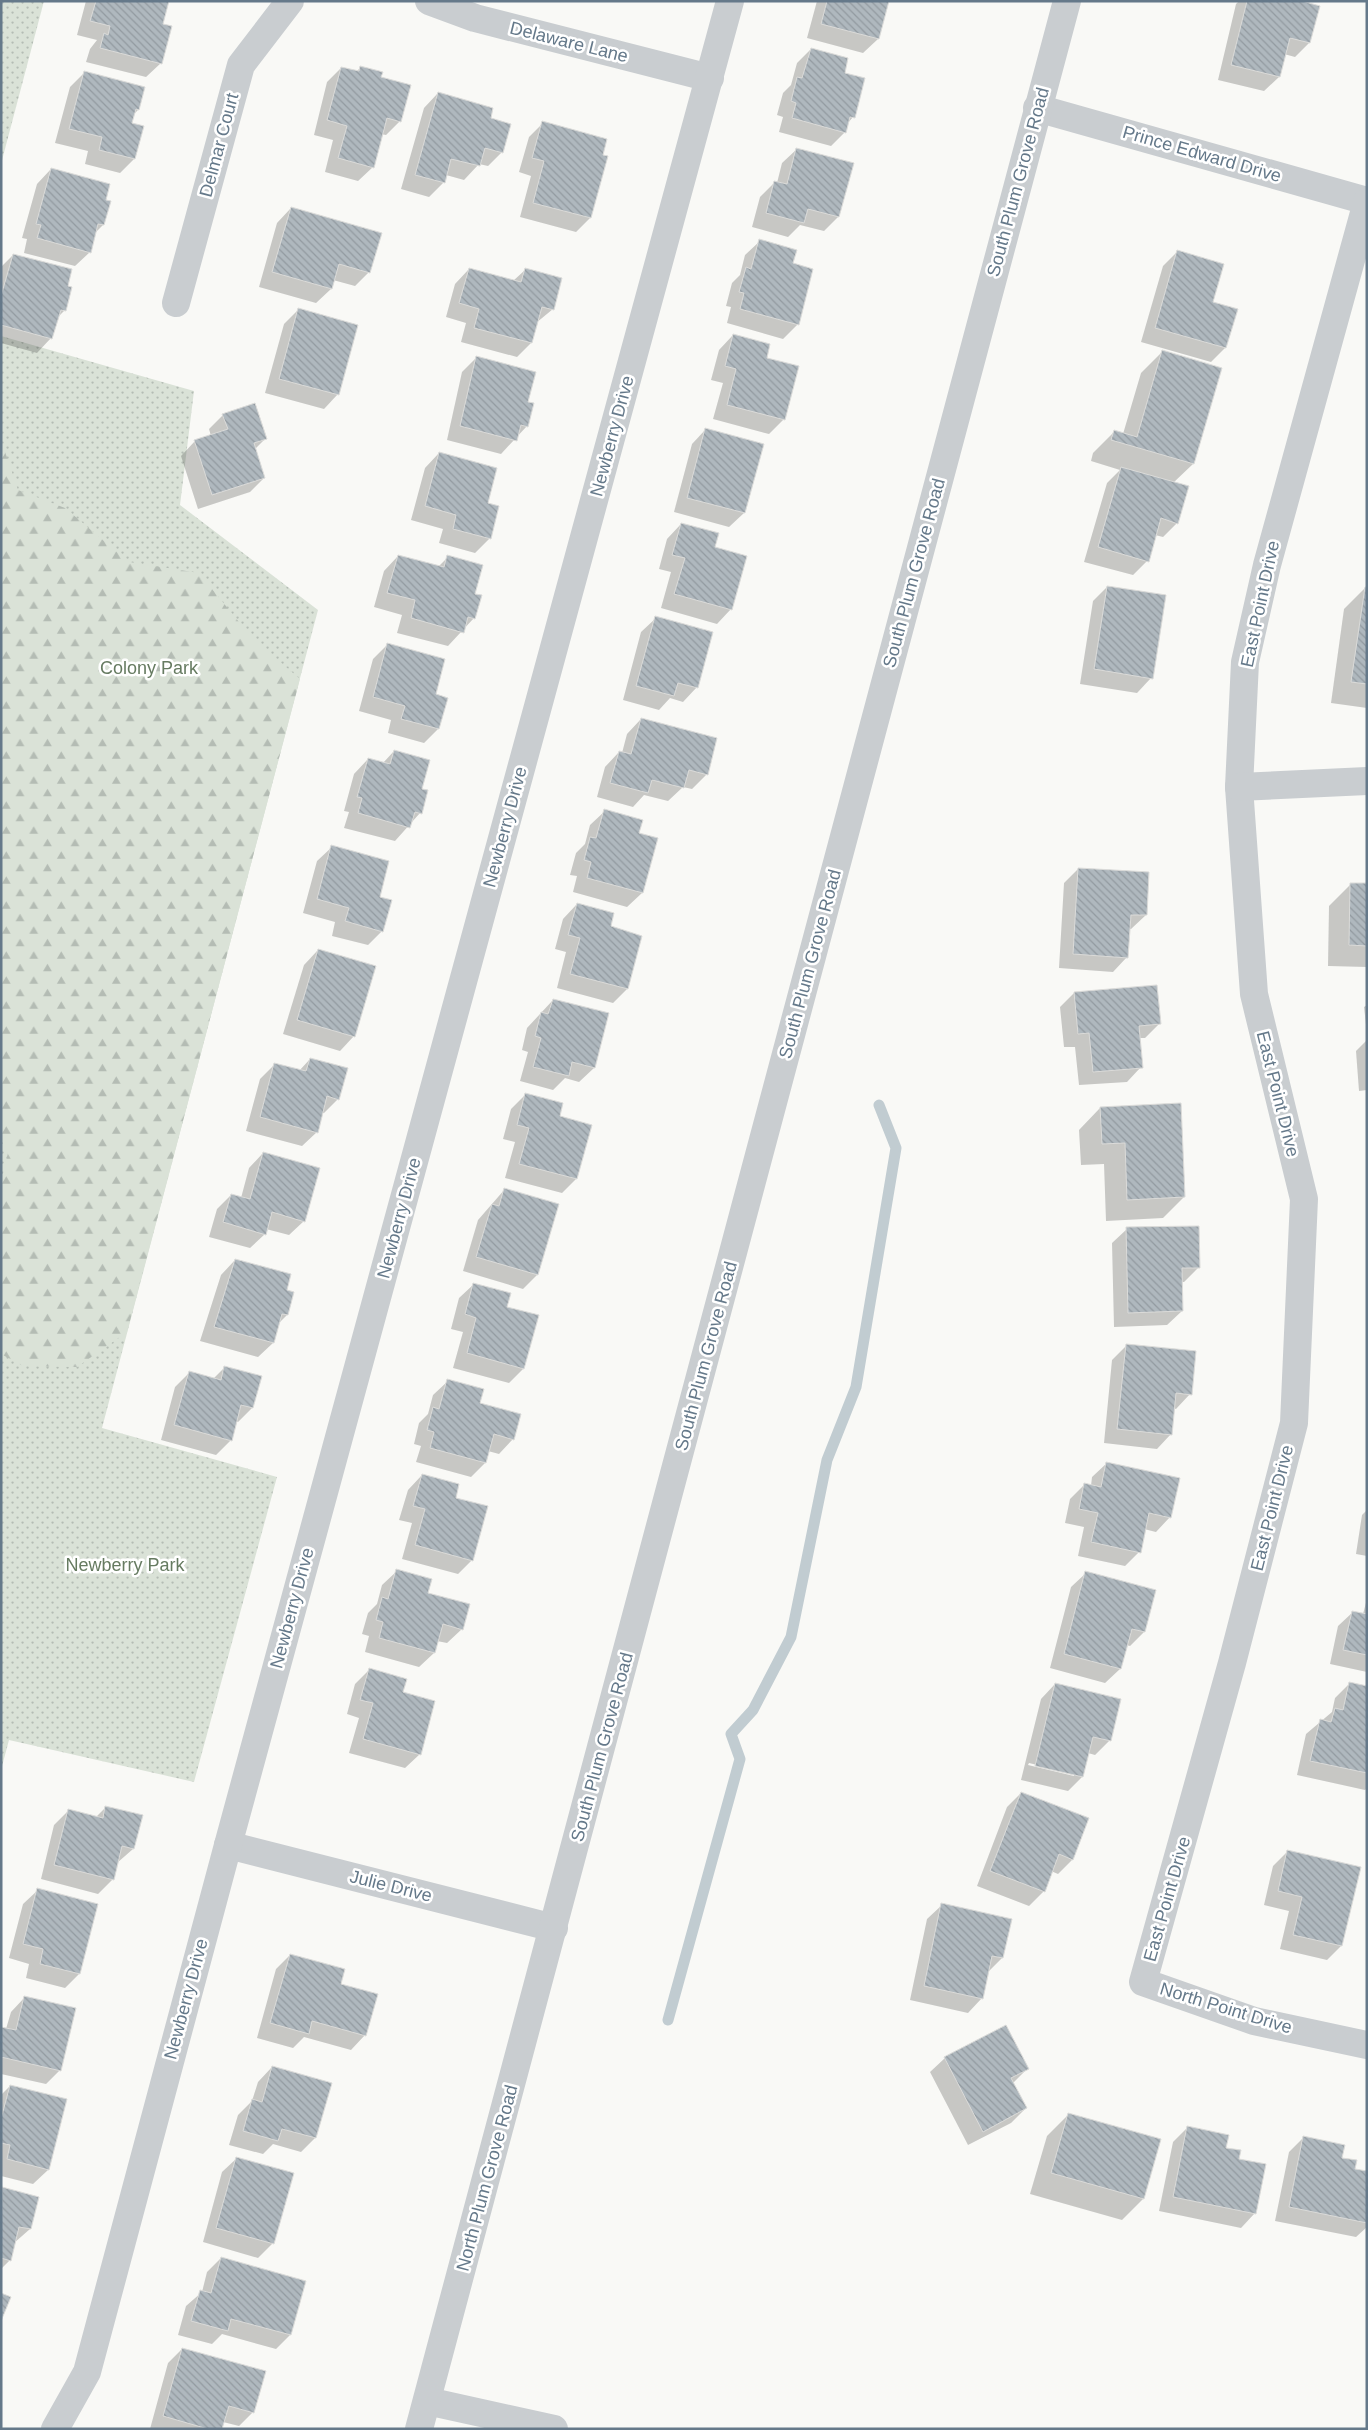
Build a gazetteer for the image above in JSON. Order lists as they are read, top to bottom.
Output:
{
  "streets": {
    "street": [
      "Delaware Lane",
      "Delmar Court",
      "Prince Edward Drive",
      "South Plum Grove Road",
      "Newberry Drive",
      "East Point Drive",
      "Julie Drive",
      "North Point Drive",
      "North Plum Grove Road"
    ]
  },
  "crossings": [
    ["Delaware Lane", "Newberry Drive"],
    ["Prince Edward Drive", "South Plum Grove Road"],
    ["Prince Edward Drive", "East Point Drive"],
    ["South Plum Grove Road", "Julie Drive"],
    ["South Plum Grove Road", "North Plum Grove Road"],
    ["Newberry Drive", "Julie Drive"],
    ["East Point Drive", "North Point Drive"],
    ["Julie Drive", "North Plum Grove Road"]
  ],
  "parks": ["Colony Park", "Newberry Park"]
}
